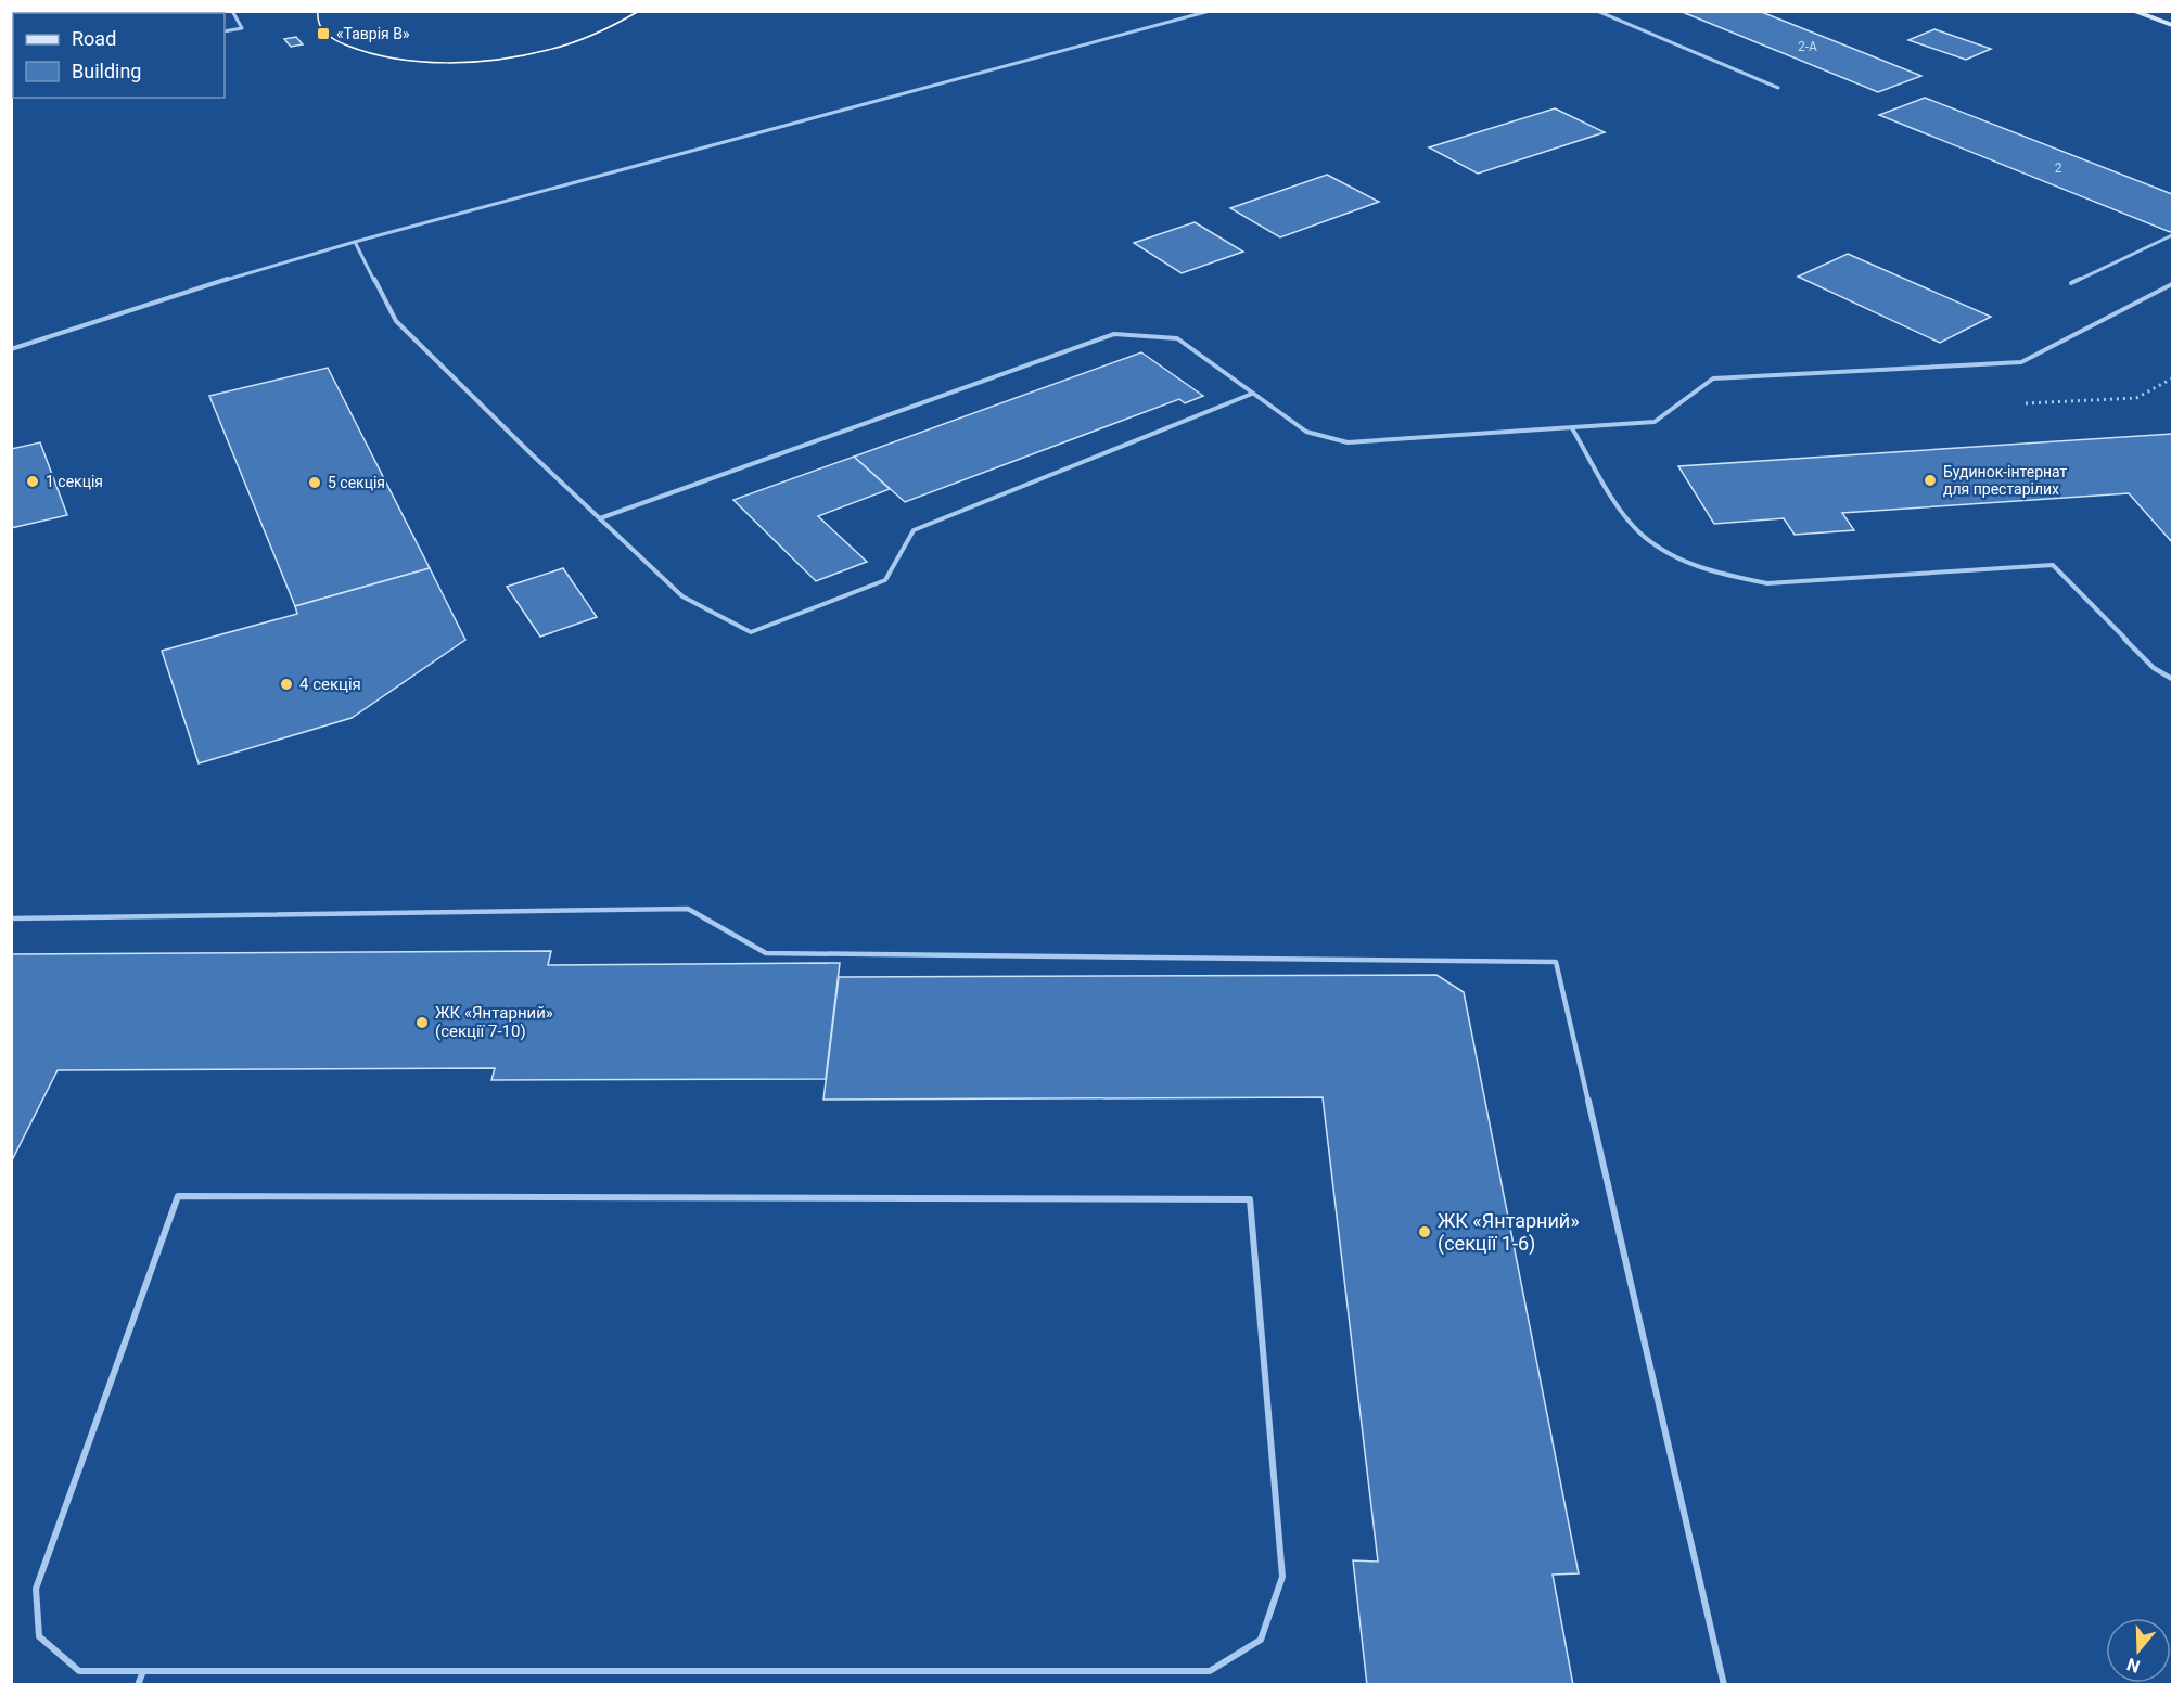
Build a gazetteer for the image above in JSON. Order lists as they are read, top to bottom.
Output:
{
  "places": {
    "transit": ["«Таврія В»"],
    "other": [
      "Будинок-інтернат для престарілих",
      "1 секція",
      "5 секція",
      "4 секція",
      "ЖК «Янтарний» (секції 7-10)",
      "ЖК «Янтарний» (секції 1-6)"
    ]
  },
  "house_numbers": ["2-А", "2"],
  "legend": ["Road", "Building"],
  "north": "bottom"
}
